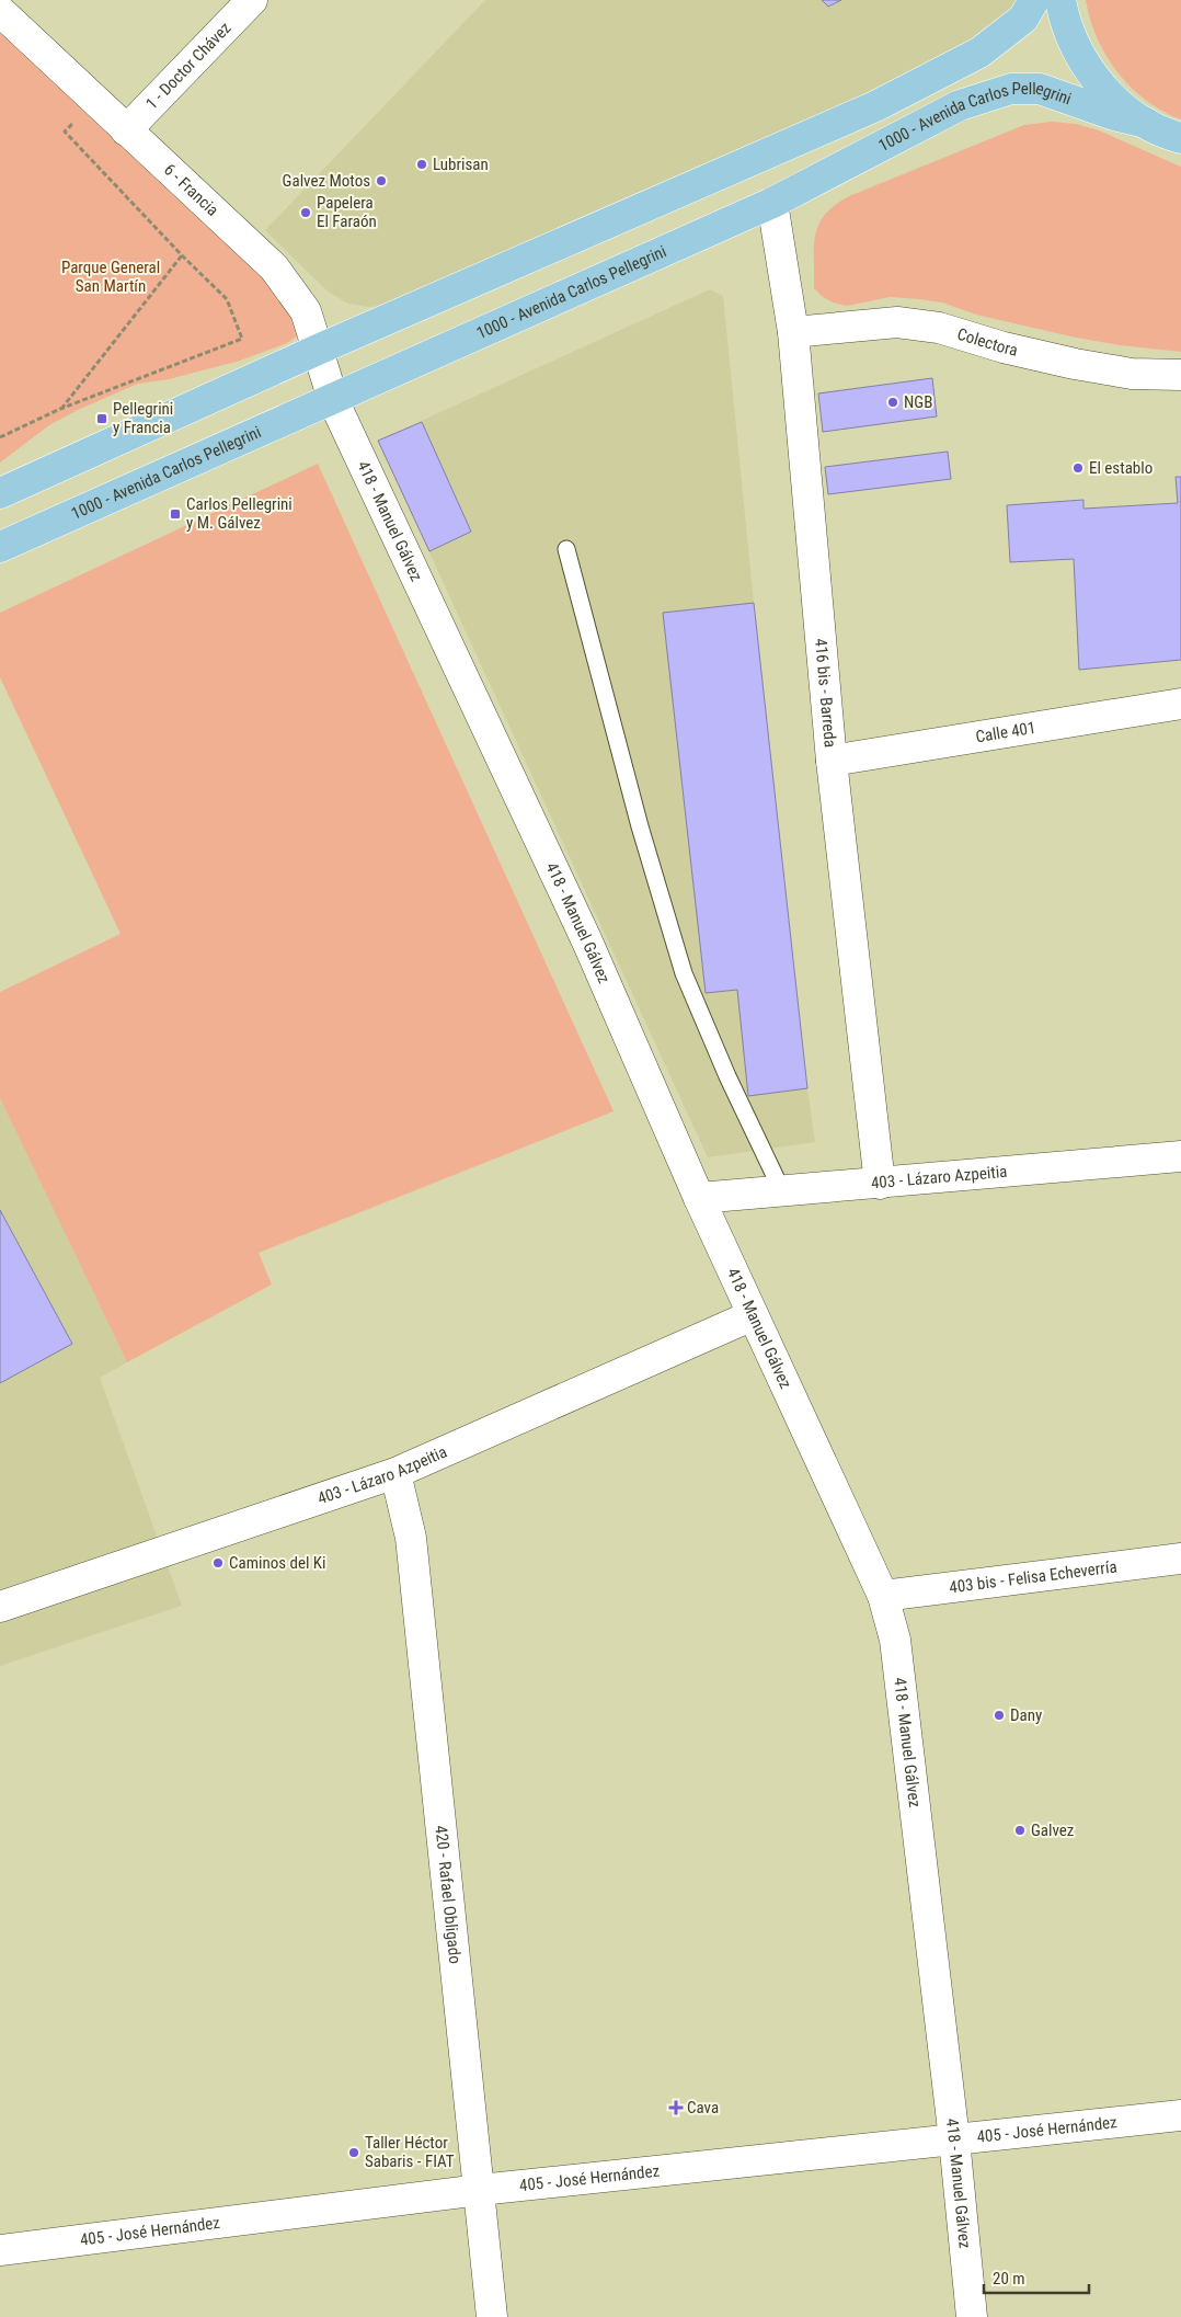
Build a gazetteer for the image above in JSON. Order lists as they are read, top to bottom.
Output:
{
  "streets": {
    "main road": ["1000 - Avenida Carlos Pellegrini"],
    "street": [
      "1 - Doctor Chávez",
      "6 - Francia",
      "Colectora",
      "418 - Manuel Gálvez",
      "416 bis - Barreda",
      "Calle 401",
      "403 - Lázaro Azpeitia",
      "403 bis - Felisa Echeverría",
      "420 - Rafael Obligado",
      "405 - José Hernández"
    ]
  },
  "crossings": [
    ["1 - Doctor Chávez", "6 - Francia"],
    ["1000 - Avenida Carlos Pellegrini", "6 - Francia"],
    ["1000 - Avenida Carlos Pellegrini", "418 - Manuel Gálvez"],
    ["1000 - Avenida Carlos Pellegrini", "416 bis - Barreda"],
    ["6 - Francia", "418 - Manuel Gálvez"],
    ["Colectora", "416 bis - Barreda"],
    ["418 - Manuel Gálvez", "403 - Lázaro Azpeitia"],
    ["418 - Manuel Gálvez", "403 bis - Felisa Echeverría"],
    ["418 - Manuel Gálvez", "405 - José Hernández"],
    ["416 bis - Barreda", "Calle 401"],
    ["416 bis - Barreda", "403 - Lázaro Azpeitia"],
    ["403 - Lázaro Azpeitia", "420 - Rafael Obligado"],
    ["420 - Rafael Obligado", "405 - José Hernández"]
  ],
  "parks": ["Parque General San Martín"],
  "places": {
    "other": [
      "Lubrisan",
      "Galvez Motos",
      "Papelera El Faraón",
      "NGB",
      "El establo",
      "Caminos del Ki",
      "Dany",
      "Galvez",
      "Taller Héctor Sabaris - FIAT"
    ],
    "transit": ["Pellegrini y Francia", "Carlos Pellegrini y M. Gálvez"],
    "health": ["Cava"]
  },
  "scale_bar": "20 m"
}
